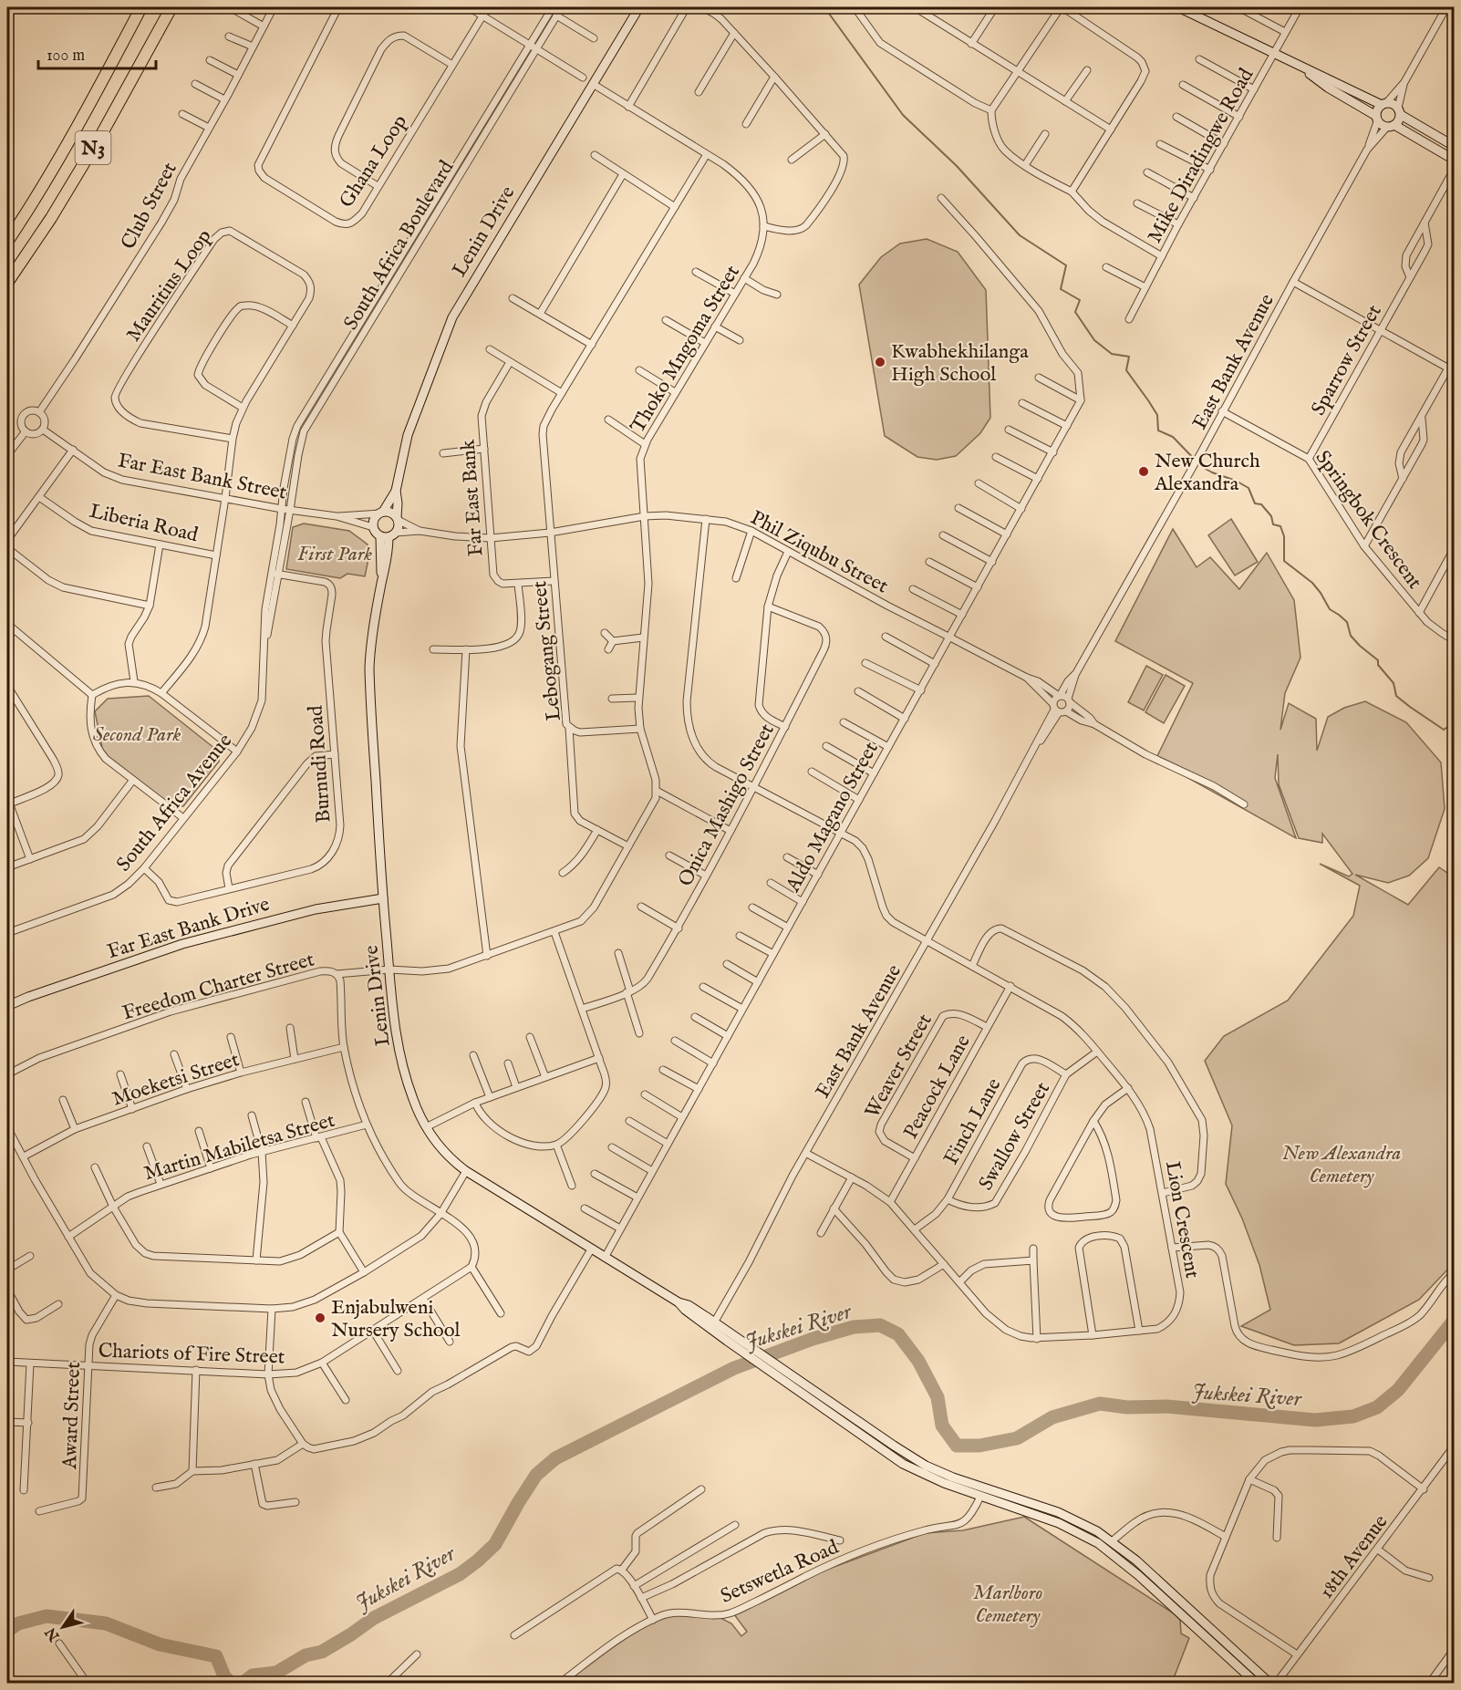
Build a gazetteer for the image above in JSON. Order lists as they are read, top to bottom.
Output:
{
  "streets": {
    "highway": ["N3"],
    "street": [
      "Mike Diradingwe Road",
      "Ghana Loop",
      "Club Street",
      "Lenin Drive",
      "South Africa Boulevard",
      "Mauritius Loop",
      "Thoko Mngoma Street",
      "Sparrow Street",
      "East Bank Avenue",
      "Far East Bank Street",
      "Far East Bank",
      "Springbok Crescent",
      "Liberia Road",
      "Phil Ziqubu Street",
      "Lebogang Street",
      "Burnudi Road",
      "South Africa Avenue",
      "Onica Mashigo Street",
      "Aldo Magano Street",
      "Far East Bank Drive",
      "Freedom Charter Street",
      "Weaver Street",
      "Moeketsi Street",
      "Peacock Lane",
      "Finch Lane",
      "Swallow Street",
      "Martin Mabiletsa Street",
      "Lion Crescent",
      "Chariots of Fire Street",
      "Award Street",
      "18th Avenue",
      "Setswetla Road"
    ]
  },
  "crossings": [
    ["Club Street", "Far East Bank Street"],
    ["Lenin Drive", "Thoko Mngoma Street"],
    ["Lenin Drive", "East Bank Avenue"],
    ["Lenin Drive", "Far East Bank Street"],
    ["Lenin Drive", "Phil Ziqubu Street"],
    ["Lenin Drive", "Aldo Magano Street"],
    ["Lenin Drive", "Far East Bank Drive"],
    ["South Africa Boulevard", "Far East Bank Street"],
    ["South Africa Boulevard", "South Africa Avenue"],
    ["Mauritius Loop", "Far East Bank Street"],
    ["Mauritius Loop", "Liberia Road"],
    ["Thoko Mngoma Street", "Phil Ziqubu Street"],
    ["Thoko Mngoma Street", "Lebogang Street"],
    ["Sparrow Street", "Springbok Crescent"],
    ["East Bank Avenue", "Springbok Crescent"],
    ["East Bank Avenue", "Phil Ziqubu Street"],
    ["East Bank Avenue", "Lion Crescent"],
    ["Far East Bank Street", "Phil Ziqubu Street"],
    ["Far East Bank Street", "South Africa Avenue"],
    ["Far East Bank", "Phil Ziqubu Street"],
    ["Far East Bank", "Lebogang Street"],
    ["Phil Ziqubu Street", "Lebogang Street"],
    ["Phil Ziqubu Street", "Aldo Magano Street"],
    ["Phil Ziqubu Street", "Lion Crescent"],
    ["Burnudi Road", "South Africa Avenue"],
    ["Onica Mashigo Street", "Lion Crescent"],
    ["Aldo Magano Street", "Lion Crescent"],
    ["Freedom Charter Street", "Moeketsi Street"],
    ["Freedom Charter Street", "Martin Mabiletsa Street"],
    ["Weaver Street", "Peacock Lane"],
    ["Peacock Lane", "Lion Crescent"],
    ["Finch Lane", "Swallow Street"],
    ["Finch Lane", "Lion Crescent"],
    ["Swallow Street", "Lion Crescent"],
    ["Chariots of Fire Street", "Award Street"]
  ],
  "water": ["Jukskei River"],
  "parks": [
    "First Park",
    "Second Park",
    "New Alexandra Cemetery",
    "Marlboro Cemetery"
  ],
  "places": ["Kwabhekhilanga High School", "New Church Alexandra", "Enjabulweni Nursery School"],
  "scale_bar": "100 m",
  "north": "bottom left"
}
